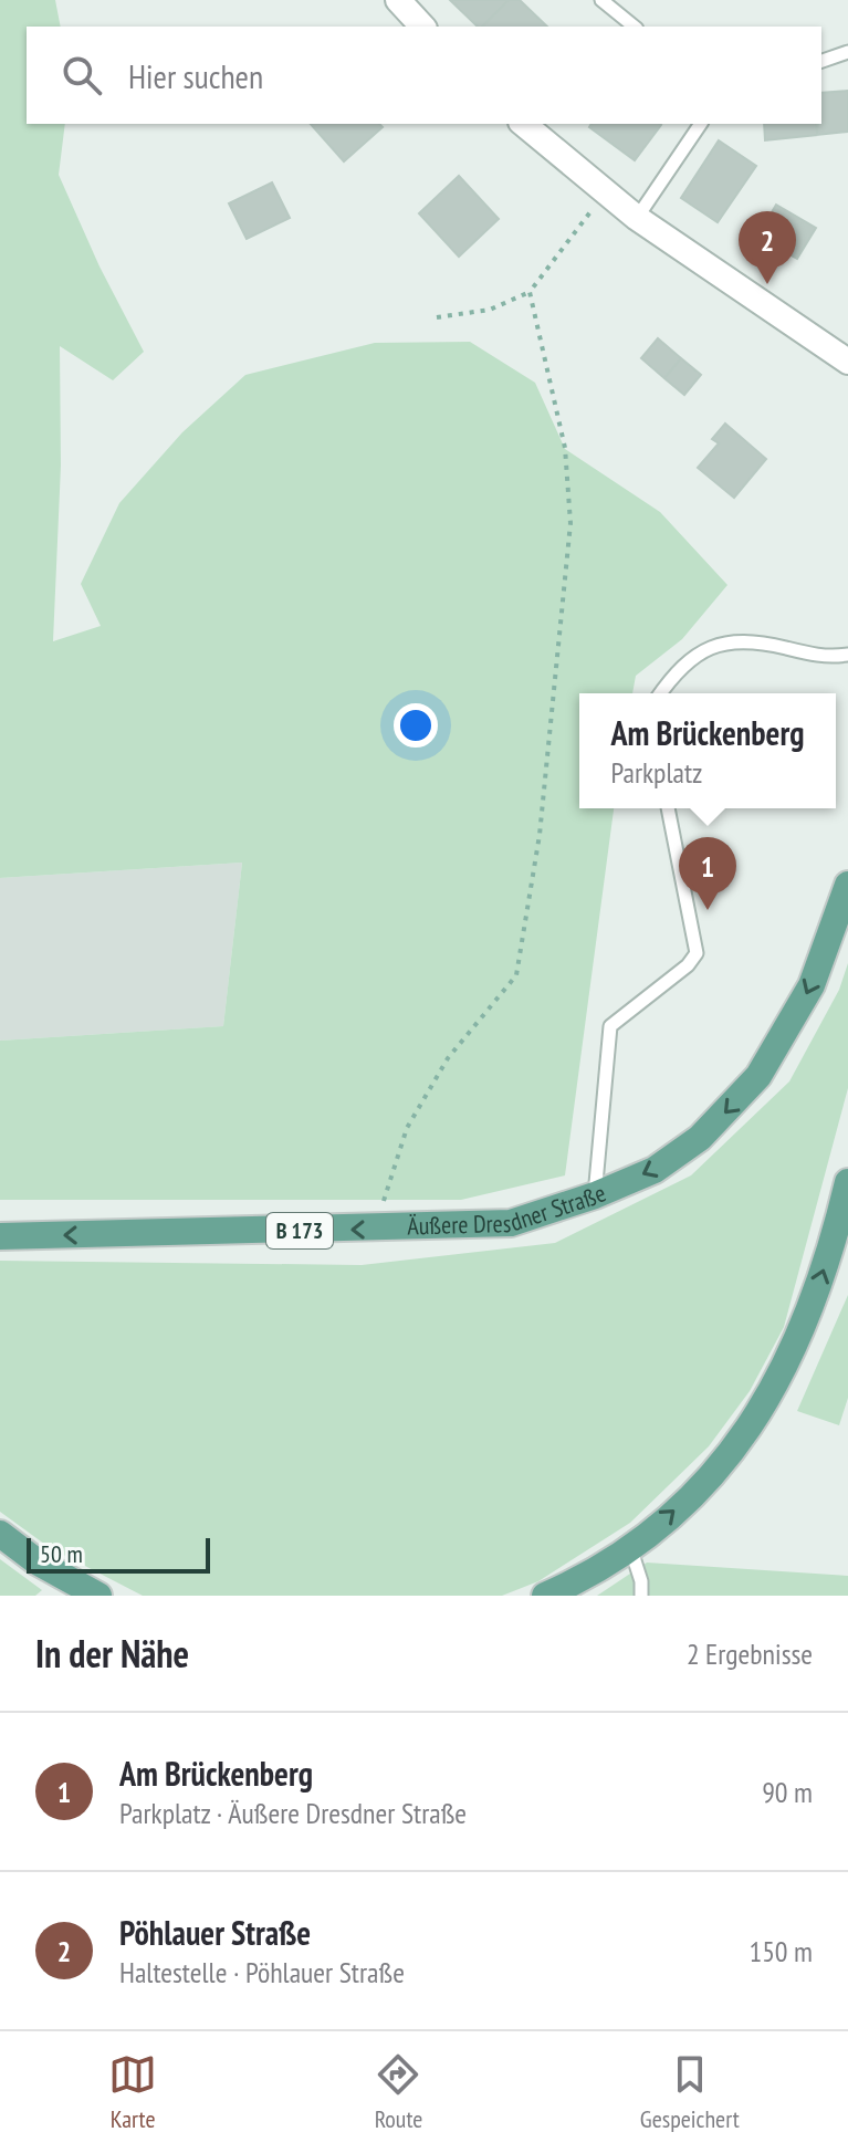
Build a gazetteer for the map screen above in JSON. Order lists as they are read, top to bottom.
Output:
{
  "streets": {
    "main road": ["Äußere Dresdner Straße", "B 173"]
  },
  "one_way": ["Äußere Dresdner Straße"],
  "scale_bar": "50 m",
  "page": {
    "search": "Hier suchen",
    "pins": ["2", "1"],
    "popup": ["Am Brückenberg", "Parkplatz"],
    "scale": "50 m",
    "heading": ["In der Nähe", "2 Ergebnisse"],
    "list": [
      {
        "mark": "1",
        "name": "Am Brückenberg",
        "note": "Parkplatz · Äußere Dresdner Straße",
        "value": "90 m"
      },
      {
        "mark": "2",
        "name": "Pöhlauer Straße",
        "note": "Haltestelle · Pöhlauer Straße",
        "value": "150 m"
      }
    ],
    "nav": ["Karte", "Route", "Gespeichert"]
  }
}
